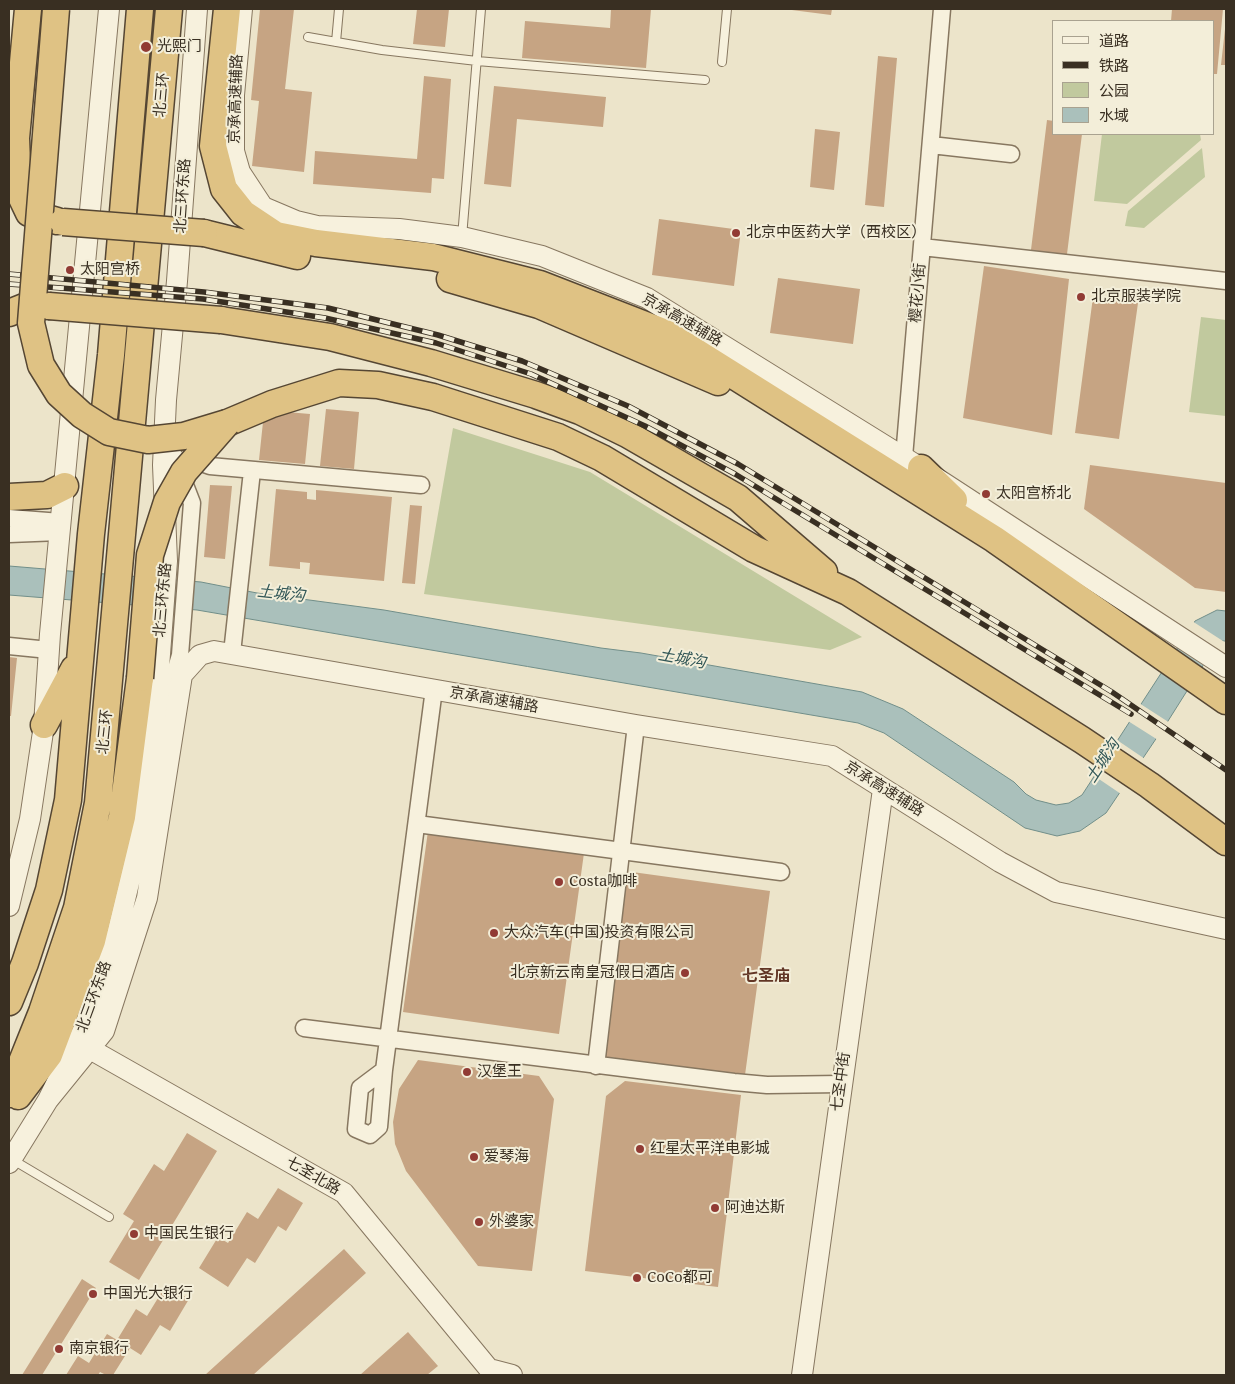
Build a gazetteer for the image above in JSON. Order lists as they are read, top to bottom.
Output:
{
  "streets": {
    "highway": ["北三环", "北三环东路"],
    "street": [
      "京承高速辅路",
      "樱花小街",
      "七圣中街",
      "七圣北路"
    ]
  },
  "crossings": [
    ["北三环", "北三环东路"],
    ["京承高速辅路", "北三环东路"],
    ["京承高速辅路", "樱花小街"],
    ["京承高速辅路", "七圣中街"],
    ["京承高速辅路", "七圣北路"]
  ],
  "districts": ["七圣庙"],
  "water": ["土城沟"],
  "places": [
    "光熙门",
    "北京中医药大学（西校区）",
    "太阳宫桥",
    "北京服装学院",
    "太阳宫桥北",
    "Costa咖啡",
    "大众汽车(中国)投资有限公司",
    "北京新云南皇冠假日酒店",
    "汉堡王",
    "红星太平洋电影城",
    "爱琴海",
    "阿迪达斯",
    "外婆家",
    "中国民生银行",
    "CoCo都可",
    "中国光大银行",
    "南京银行"
  ],
  "legend": [
    "道路",
    "铁路",
    "公园",
    "水域"
  ]
}
